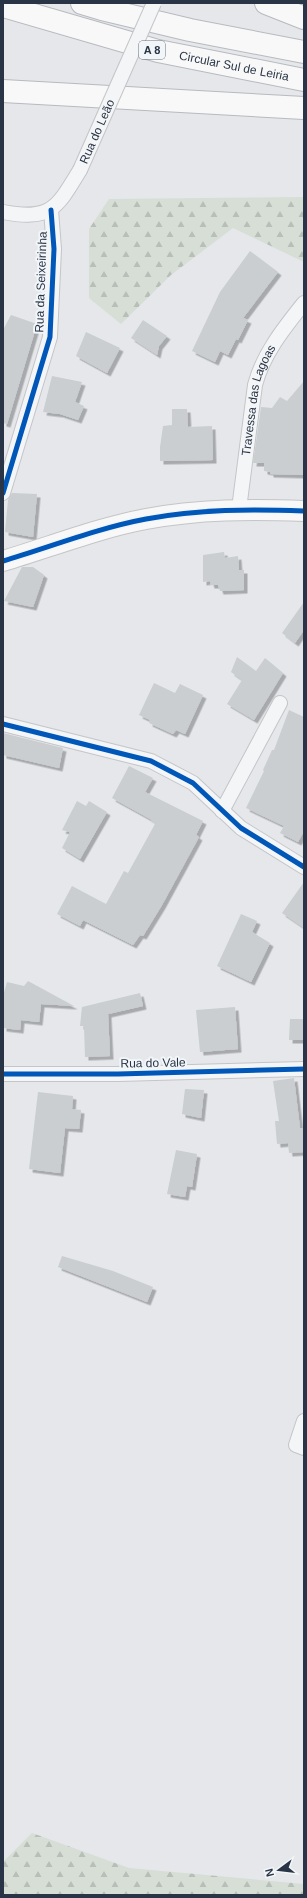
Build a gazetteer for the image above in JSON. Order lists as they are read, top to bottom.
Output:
{
  "streets": {
    "highway": ["A 8", "Circular Sul de Leiria"],
    "street": [
      "Rua do Leão",
      "Rua da Seixeirinha",
      "Travessa das Lagoas",
      "Rua do Vale"
    ]
  },
  "crossings": [
    ["Rua do Leão", "Rua da Seixeirinha"]
  ],
  "north": "left"
}
